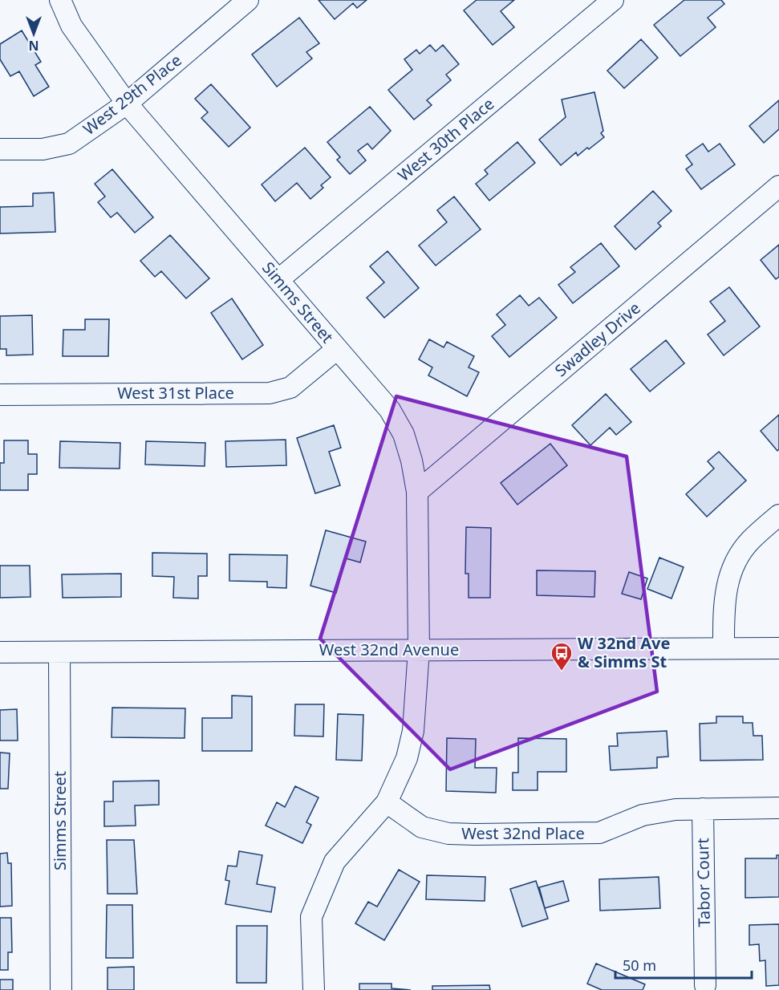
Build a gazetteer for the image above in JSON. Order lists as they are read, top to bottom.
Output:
{
  "streets": {
    "street": [
      "West 29th Place",
      "West 30th Place",
      "Simms Street",
      "Swadley Drive",
      "West 31st Place",
      "West 32nd Avenue",
      "West 32nd Place",
      "Tabor Court"
    ]
  },
  "crossings": [
    ["West 29th Place", "Simms Street"],
    ["West 30th Place", "Simms Street"],
    ["Simms Street", "Swadley Drive"],
    ["Simms Street", "West 31st Place"],
    ["Simms Street", "West 32nd Avenue"],
    ["Simms Street", "West 32nd Place"],
    ["West 32nd Place", "Tabor Court"]
  ],
  "places": {
    "bus stop": ["W 32nd Ave & Simms St"]
  },
  "scale_bar": "50 m",
  "north": "bottom"
}
